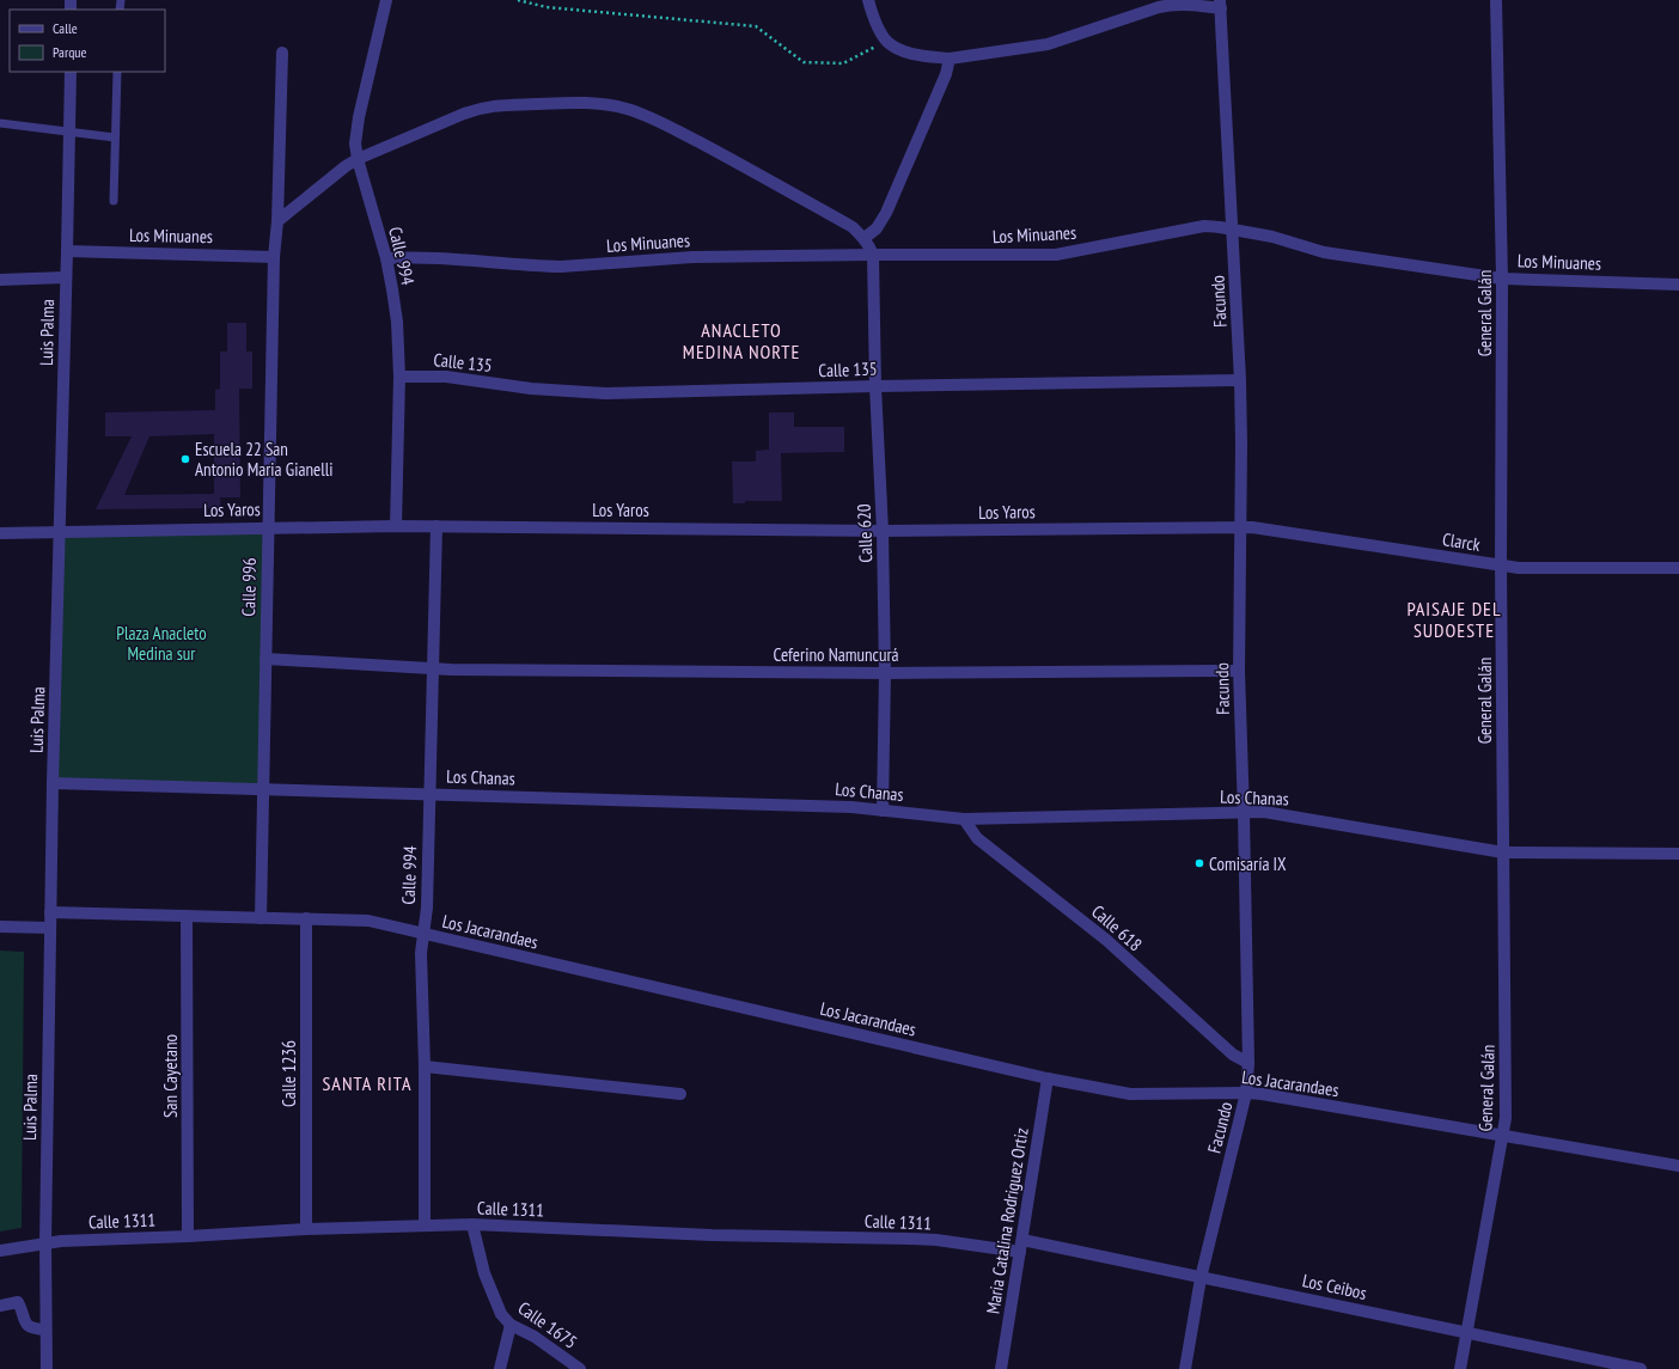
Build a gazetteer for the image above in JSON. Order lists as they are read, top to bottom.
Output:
{
  "streets": {
    "street": [
      "Los Minuanes",
      "Calle 994",
      "Facundo",
      "General Galán",
      "Luis Palma",
      "Calle 135",
      "Los Yaros",
      "Calle 620",
      "Clarck",
      "Calle 996",
      "Ceferino Namuncurá",
      "Los Chanas",
      "Calle 618",
      "Los Jacarandaes",
      "Calle 1236",
      "San Cayetano",
      "Calle 1311",
      "Maria Catalina Rodriguez Ortiz",
      "Los Ceibos",
      "Calle 1675"
    ]
  },
  "crossings": [
    ["Los Minuanes", "Calle 994"],
    ["Los Minuanes", "Facundo"],
    ["Los Minuanes", "General Galán"],
    ["Los Minuanes", "Luis Palma"],
    ["Los Minuanes", "Calle 620"],
    ["Los Minuanes", "Calle 996"],
    ["Calle 994", "Calle 135"],
    ["Calle 994", "Los Yaros"],
    ["Calle 994", "Ceferino Namuncurá"],
    ["Calle 994", "Los Chanas"],
    ["Calle 994", "Los Jacarandaes"],
    ["Calle 994", "Calle 1311"],
    ["Facundo", "Calle 135"],
    ["Facundo", "Los Yaros"],
    ["Facundo", "Clarck"],
    ["Facundo", "Ceferino Namuncurá"],
    ["Facundo", "Los Chanas"],
    ["Facundo", "Calle 618"],
    ["Facundo", "Los Jacarandaes"],
    ["Facundo", "Los Ceibos"],
    ["General Galán", "Clarck"],
    ["General Galán", "Los Chanas"],
    ["General Galán", "Los Jacarandaes"],
    ["General Galán", "Los Ceibos"],
    ["Luis Palma", "Los Yaros"],
    ["Luis Palma", "Los Chanas"],
    ["Luis Palma", "Los Jacarandaes"],
    ["Luis Palma", "Calle 1311"],
    ["Calle 135", "Calle 620"],
    ["Los Yaros", "Calle 620"],
    ["Los Yaros", "Clarck"],
    ["Los Yaros", "Calle 996"],
    ["Calle 620", "Ceferino Namuncurá"],
    ["Calle 620", "Los Chanas"],
    ["Calle 996", "Ceferino Namuncurá"],
    ["Calle 996", "Los Chanas"],
    ["Calle 996", "Los Jacarandaes"],
    ["Los Chanas", "Calle 618"],
    ["Los Jacarandaes", "Calle 1236"],
    ["Los Jacarandaes", "San Cayetano"],
    ["Los Jacarandaes", "Maria Catalina Rodriguez Ortiz"],
    ["Calle 1236", "Calle 1311"],
    ["San Cayetano", "Calle 1311"],
    ["Calle 1311", "Maria Catalina Rodriguez Ortiz"],
    ["Calle 1311", "Calle 1675"],
    ["Maria Catalina Rodriguez Ortiz", "Los Ceibos"]
  ],
  "districts": ["ANACLETO MEDINA NORTE", "PAISAJE DEL SUDOESTE", "SANTA RITA"],
  "parks": ["Plaza Anacleto Medina sur"],
  "places": ["Escuela 22 San Antonio Maria Gianelli", "Comisaría IX"],
  "legend": ["Calle", "Parque"]
}
